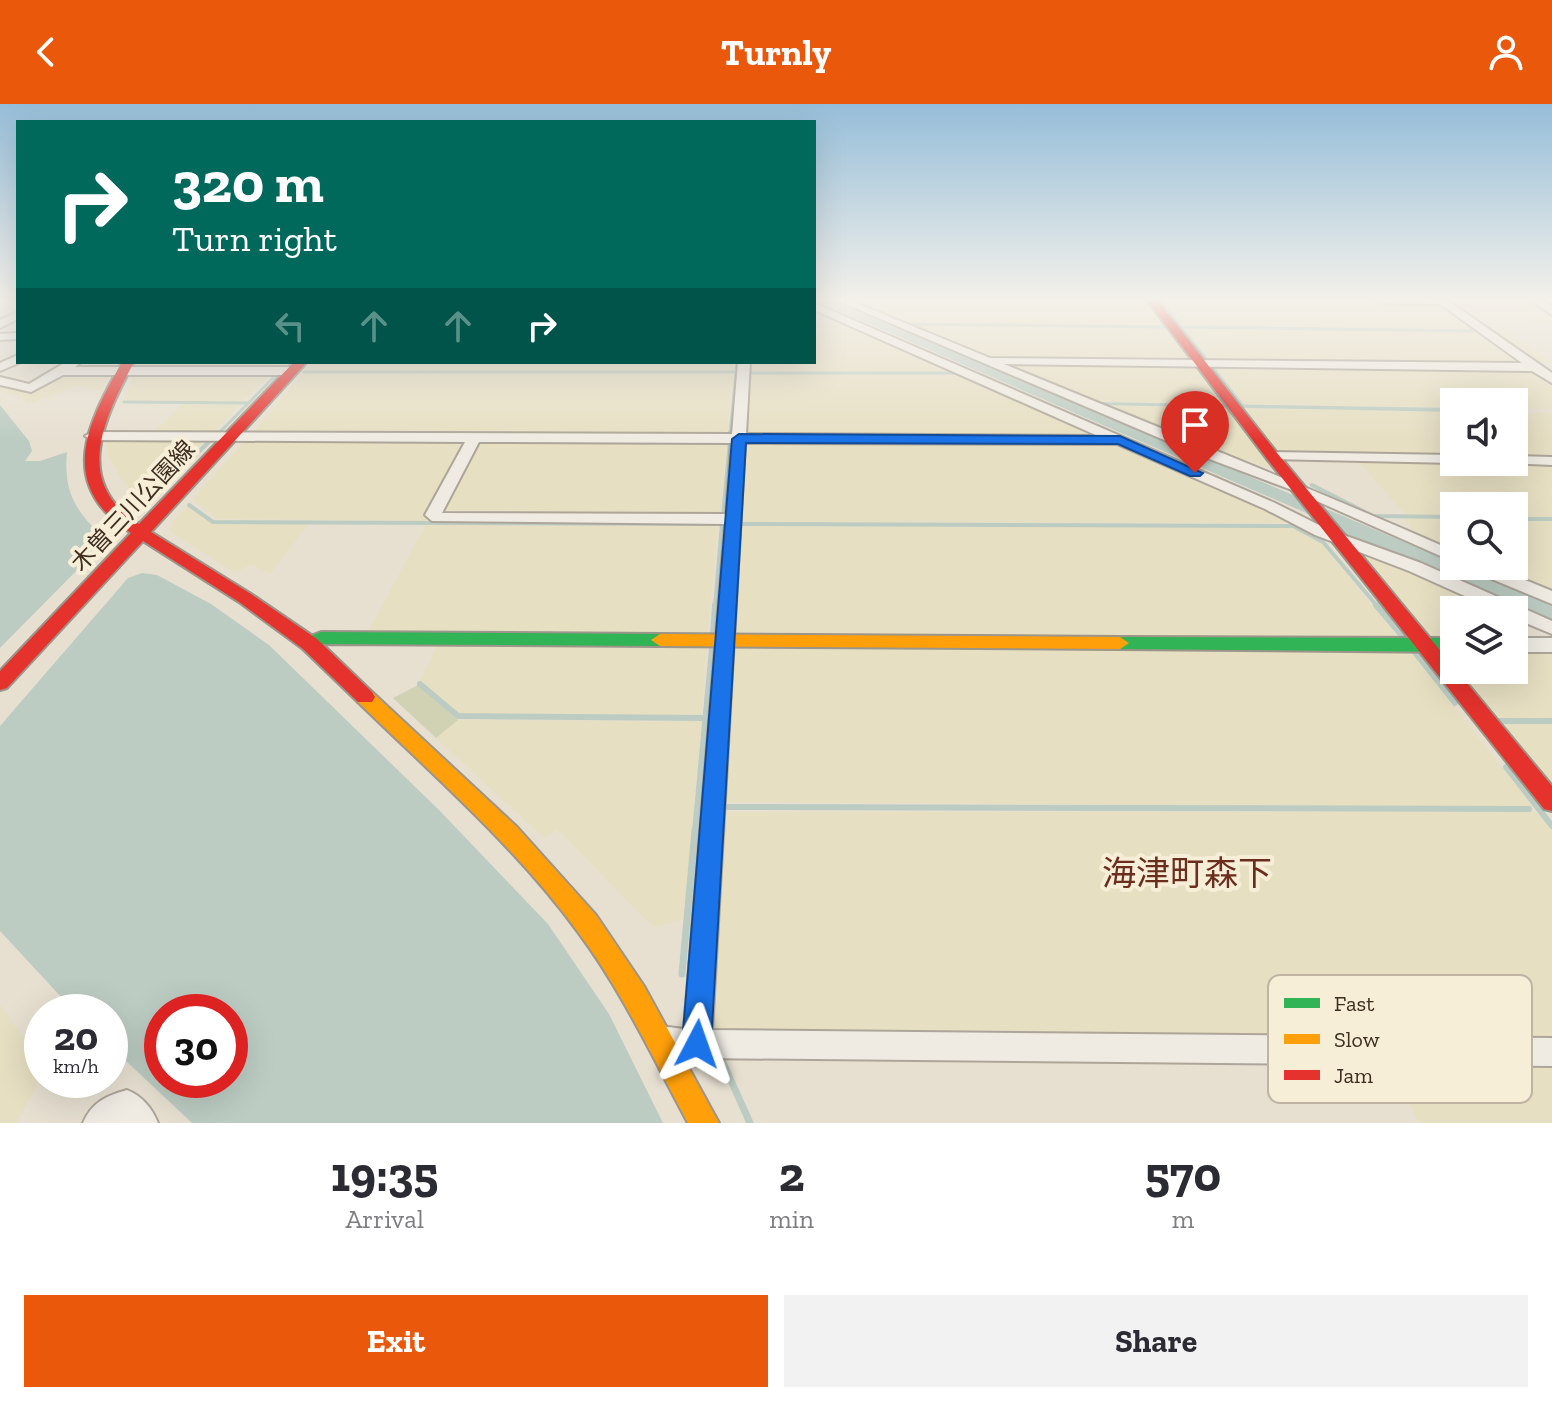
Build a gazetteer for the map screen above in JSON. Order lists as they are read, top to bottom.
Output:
{
  "streets": {
    "street": ["木曽三川公園線"]
  },
  "districts": ["海津町森下"],
  "legend": ["Fast", "Slow", "Jam"],
  "page": {
    "header": "Turnly",
    "turn": ["320 m", "Turn right"],
    "speed": "20 km/h",
    "limit": "30",
    "eta": [
      "19:35",
      "Arrival",
      "2",
      "min",
      "570",
      "m"
    ],
    "buttons": ["Exit", "Share"]
  }
}
